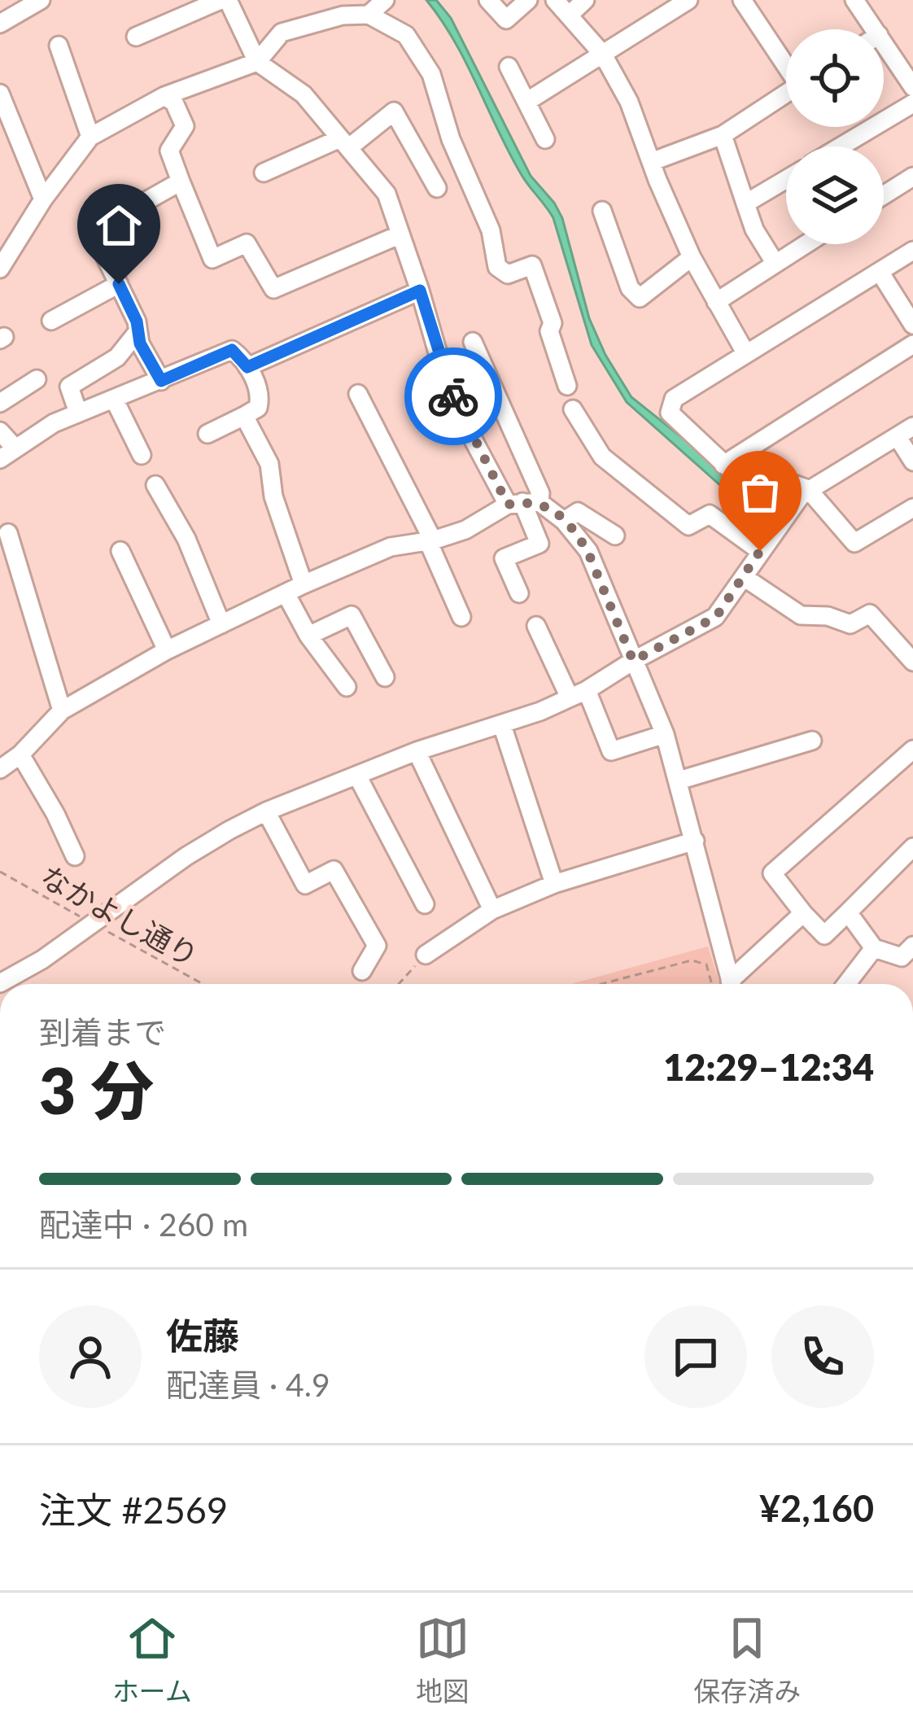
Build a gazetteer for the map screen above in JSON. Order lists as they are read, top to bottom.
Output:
{
  "streets": {
    "path": ["なかよし通り"]
  },
  "page": {
    "heading": ["3 分", "到着まで", "12:29–12:34"],
    "panel": [
      "佐藤",
      "配達員 · 4.9",
      "注文 #2569",
      "¥2,160"
    ],
    "bar": "配達中 · 260 m",
    "tabs": ["ホーム", "地図", "保存済み"]
  }
}
